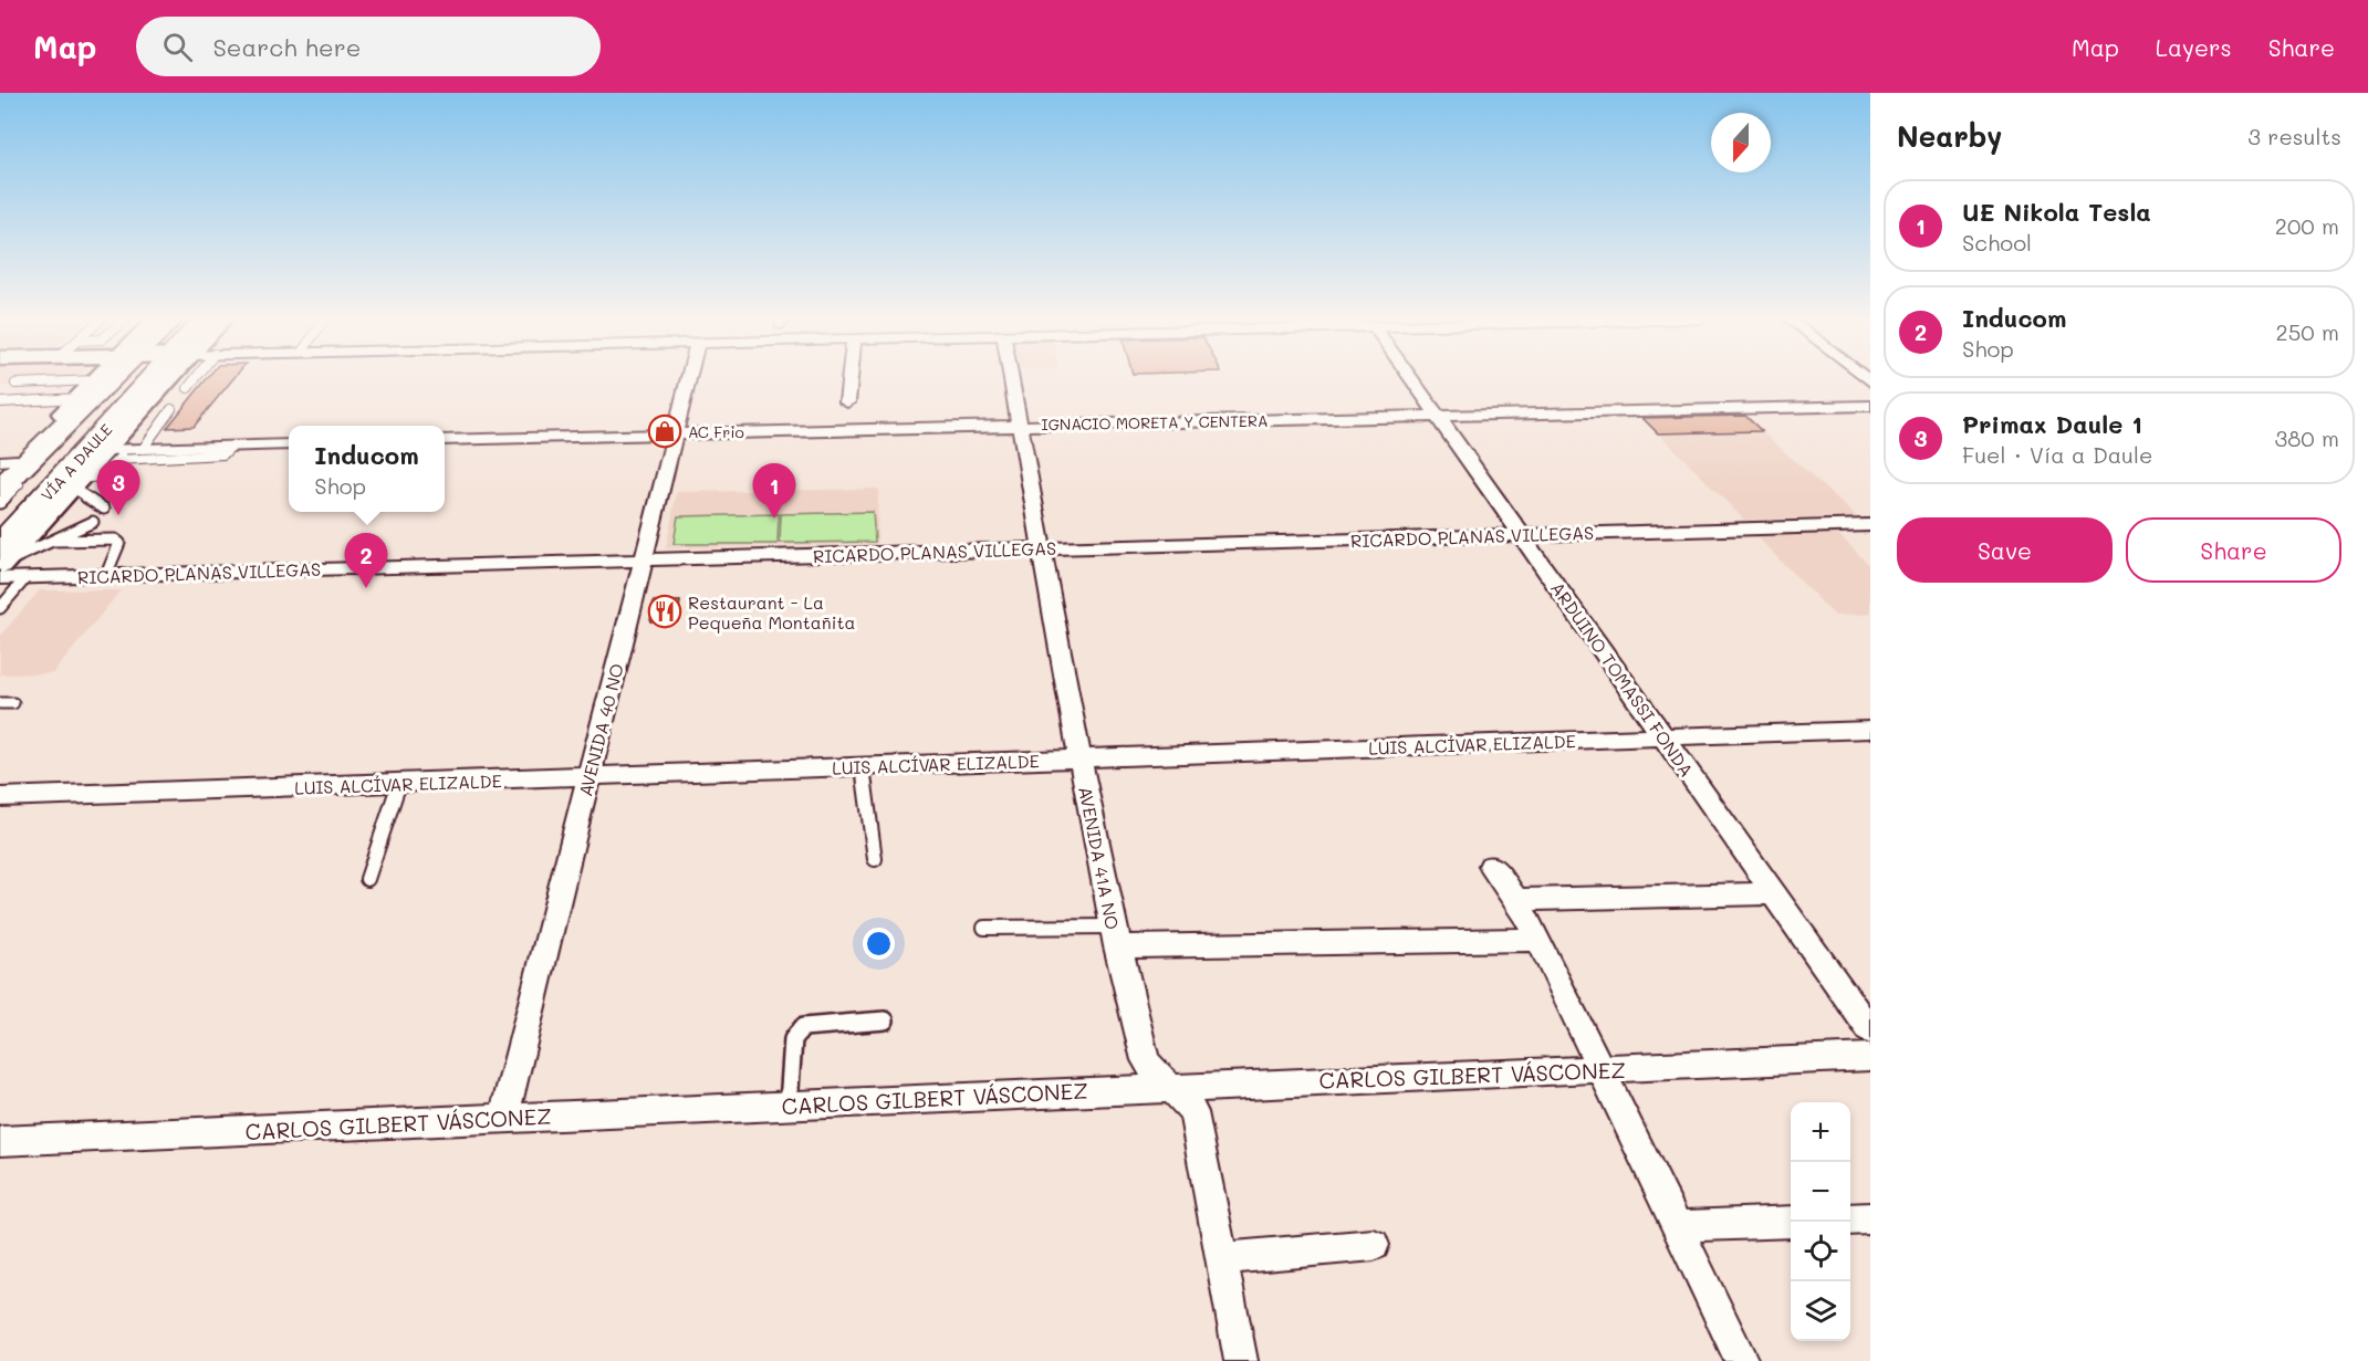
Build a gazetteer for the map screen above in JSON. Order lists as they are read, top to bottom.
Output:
{
  "streets": {
    "main road": ["VÍA A DAULE"],
    "street": [
      "IGNACIO MORETA Y CENTERA",
      "RICARDO PLANAS VILLEGAS",
      "ARDUINO TOMASSI FONDA",
      "AVENIDA 40 NO",
      "LUIS ALCÍVAR ELIZALDE",
      "AVENIDA 41A NO",
      "CARLOS GILBERT VÁSCONEZ"
    ]
  },
  "crossings": [
    ["IGNACIO MORETA Y CENTERA", "ARDUINO TOMASSI FONDA"],
    ["IGNACIO MORETA Y CENTERA", "AVENIDA 40 NO"],
    ["IGNACIO MORETA Y CENTERA", "AVENIDA 41A NO"],
    ["RICARDO PLANAS VILLEGAS", "ARDUINO TOMASSI FONDA"],
    ["RICARDO PLANAS VILLEGAS", "AVENIDA 40 NO"],
    ["RICARDO PLANAS VILLEGAS", "AVENIDA 41A NO"],
    ["ARDUINO TOMASSI FONDA", "LUIS ALCÍVAR ELIZALDE"],
    ["AVENIDA 40 NO", "LUIS ALCÍVAR ELIZALDE"],
    ["AVENIDA 40 NO", "CARLOS GILBERT VÁSCONEZ"],
    ["LUIS ALCÍVAR ELIZALDE", "AVENIDA 41A NO"],
    ["AVENIDA 41A NO", "CARLOS GILBERT VÁSCONEZ"]
  ],
  "places": {
    "shop": ["AC Frio"],
    "restaurant": ["Restaurant - La Pequeña Montañita"]
  },
  "north": "bottom",
  "page": {
    "header": "Map",
    "search": "Search here",
    "nav": ["Map", "Layers", "Share"],
    "heading": ["Nearby", "3 results"],
    "list": [
      {
        "mark": "1",
        "name": "UE Nikola Tesla",
        "note": "School",
        "value": "200 m"
      },
      {
        "mark": "2",
        "name": "Inducom",
        "note": "Shop",
        "value": "250 m"
      },
      {
        "mark": "3",
        "name": "Primax Daule 1",
        "note": "Fuel · Vía a Daule",
        "value": "380 m"
      }
    ],
    "popup": ["Inducom", "Shop"],
    "pins": ["3", "1", "2"],
    "buttons": ["Save", "Share"],
    "map_buttons": ["+", "−"]
  }
}
